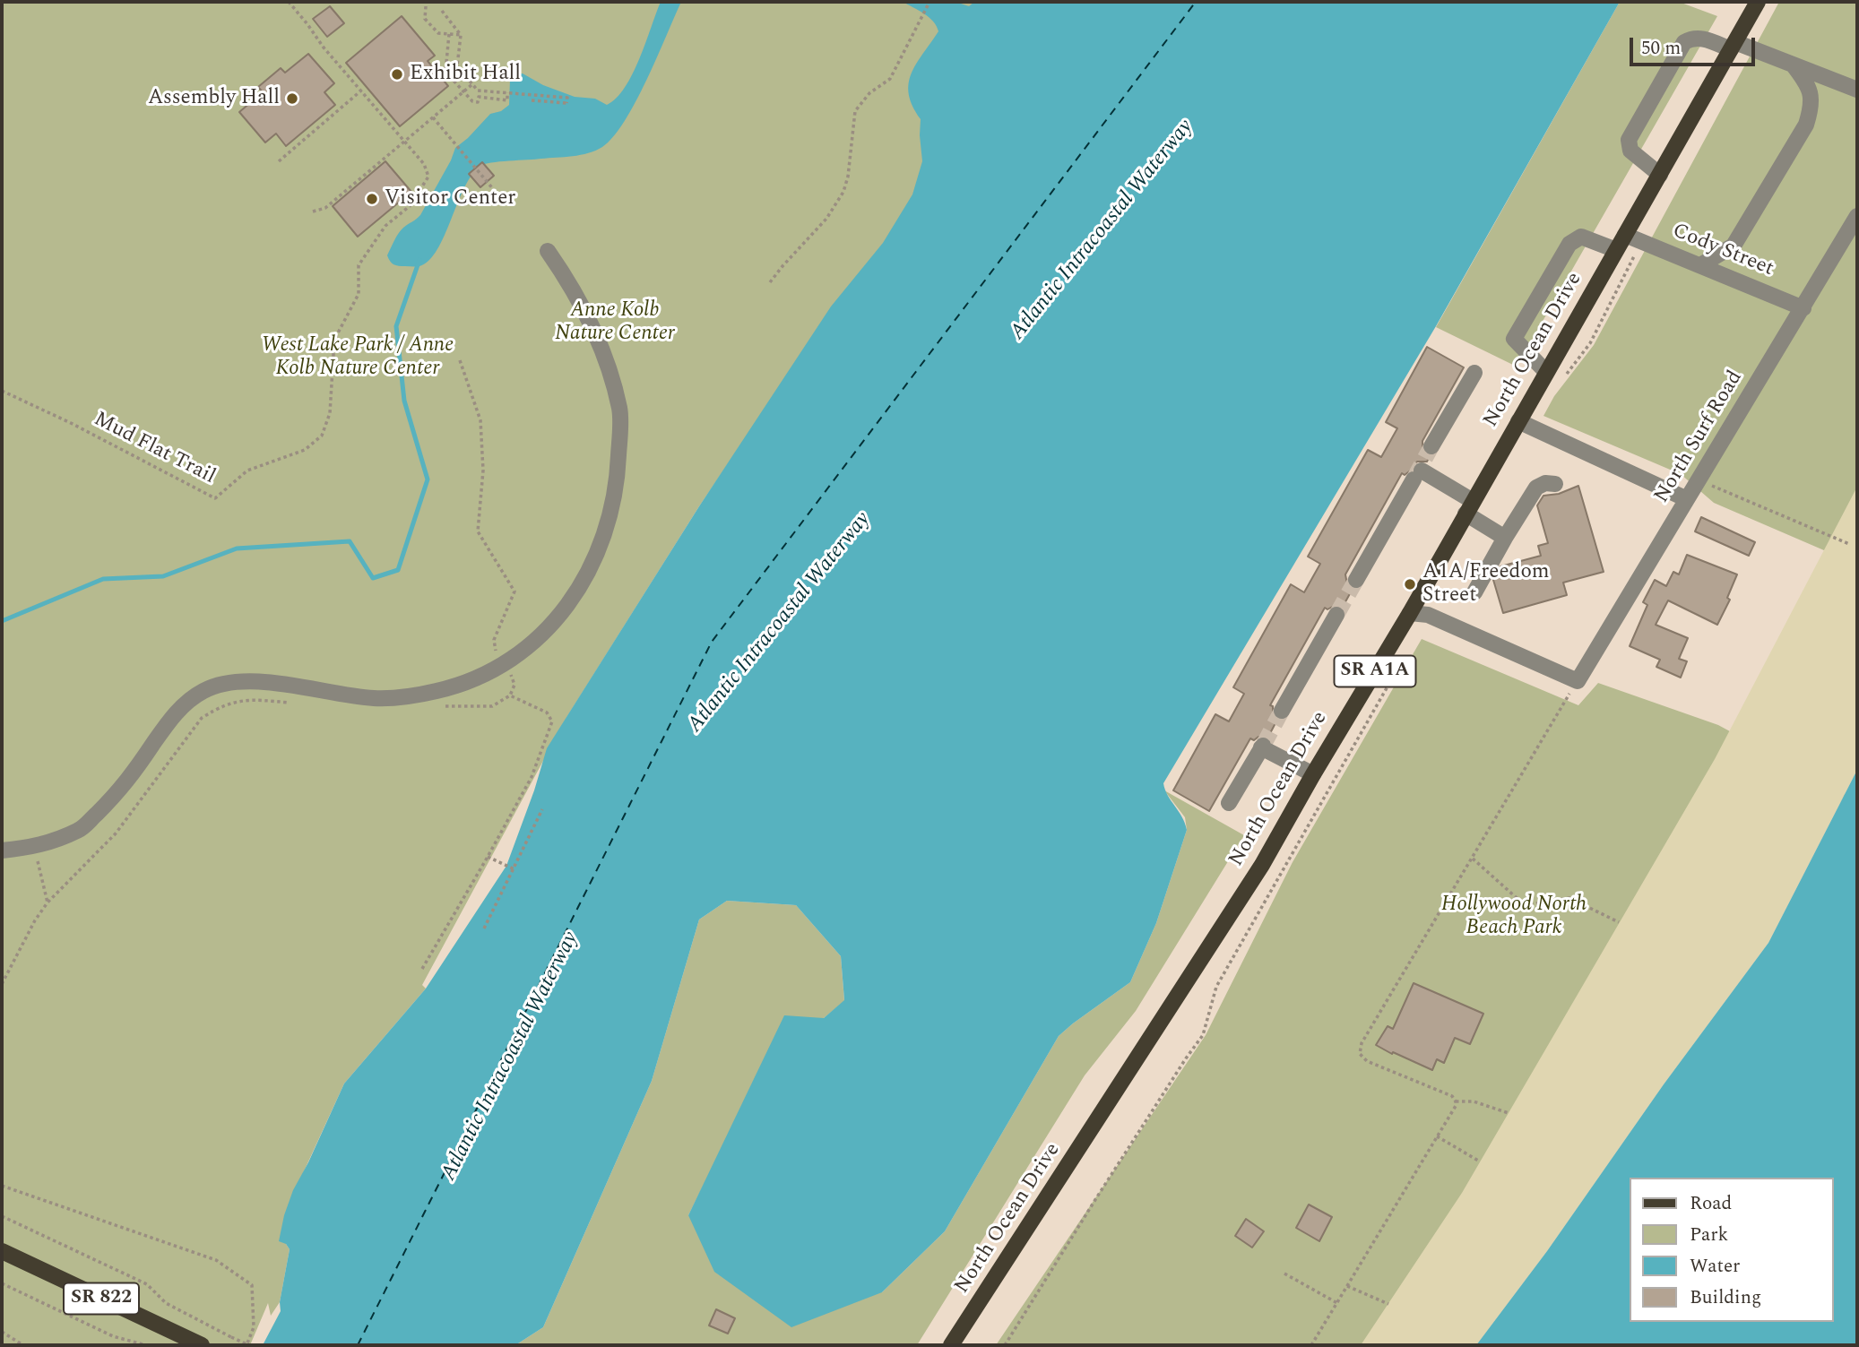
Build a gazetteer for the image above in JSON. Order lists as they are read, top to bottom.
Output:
{
  "streets": {
    "main road": ["North Ocean Drive", "SR A1A", "SR 822"],
    "street": ["Cody Street", "North Surf Road"],
    "path": ["Mud Flat Trail"]
  },
  "crossings": [
    ["Cody Street", "North Ocean Drive"],
    ["Cody Street", "North Surf Road"]
  ],
  "water": ["Atlantic Intracoastal Waterway"],
  "parks": ["Anne Kolb Nature Center", "West Lake Park / Anne Kolb Nature Center", "Hollywood North Beach Park"],
  "places": [
    "Exhibit Hall",
    "Assembly Hall",
    "Visitor Center",
    "A1A/Freedom Street"
  ],
  "legend": [
    "Road",
    "Park",
    "Water",
    "Building"
  ],
  "scale_bar": "50 m"
}
